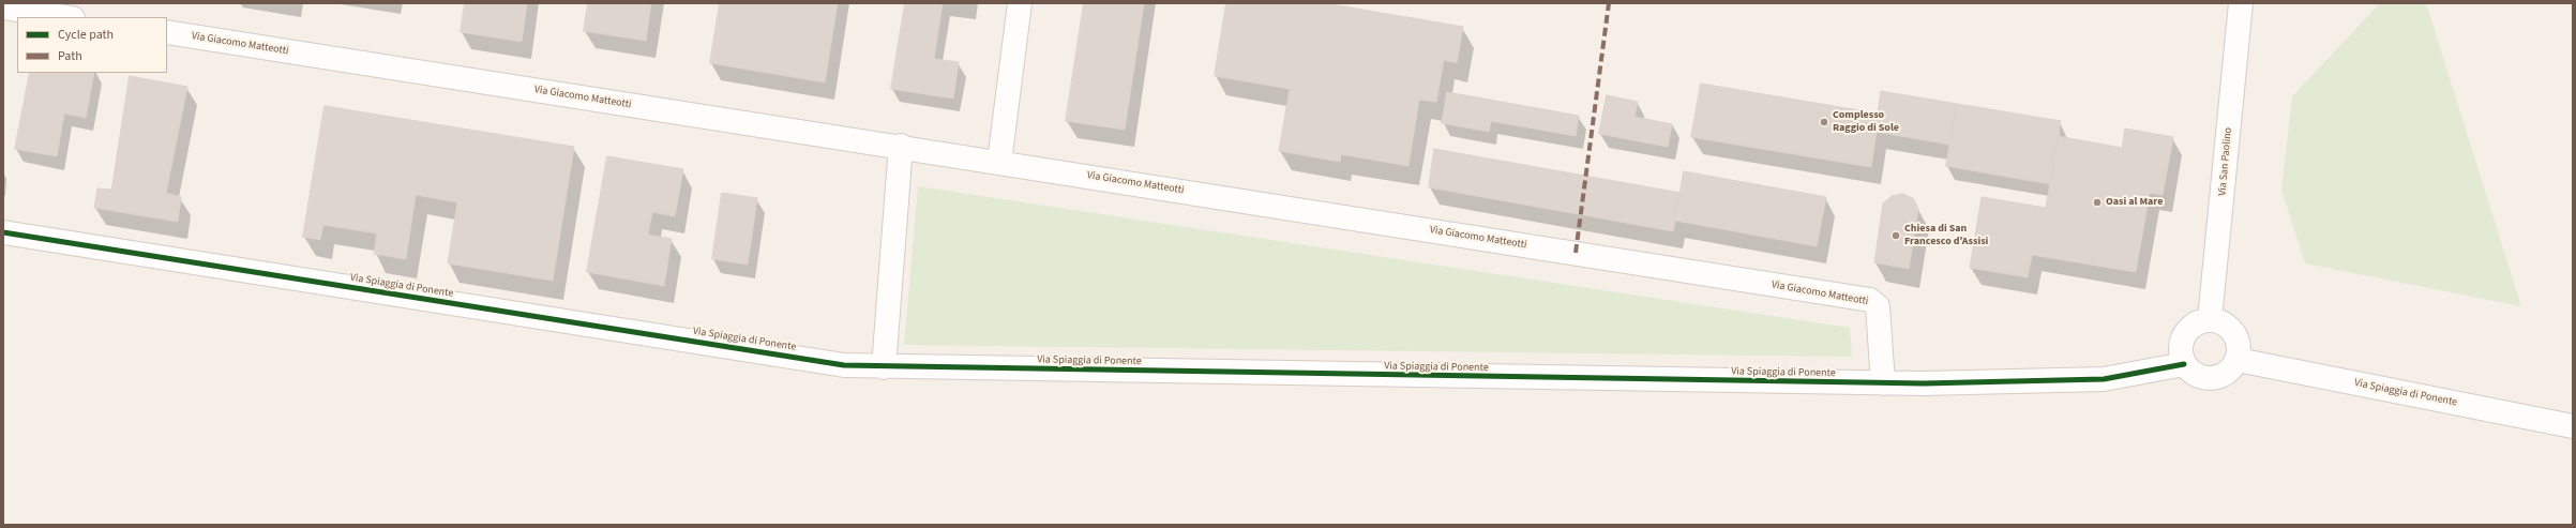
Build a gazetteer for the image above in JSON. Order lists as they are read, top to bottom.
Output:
{
  "streets": {
    "street": ["Via Giacomo Matteotti", "Via San Paolino", "Via Spiaggia di Ponente"]
  },
  "crossings": [
    ["Via Giacomo Matteotti", "Via Spiaggia di Ponente"],
    ["Via San Paolino", "Via Spiaggia di Ponente"]
  ],
  "places": ["Complesso Raggio di Sole", "Oasi al Mare", "Chiesa di San Francesco d'Assisi"],
  "legend": ["Cycle path", "Path"]
}
